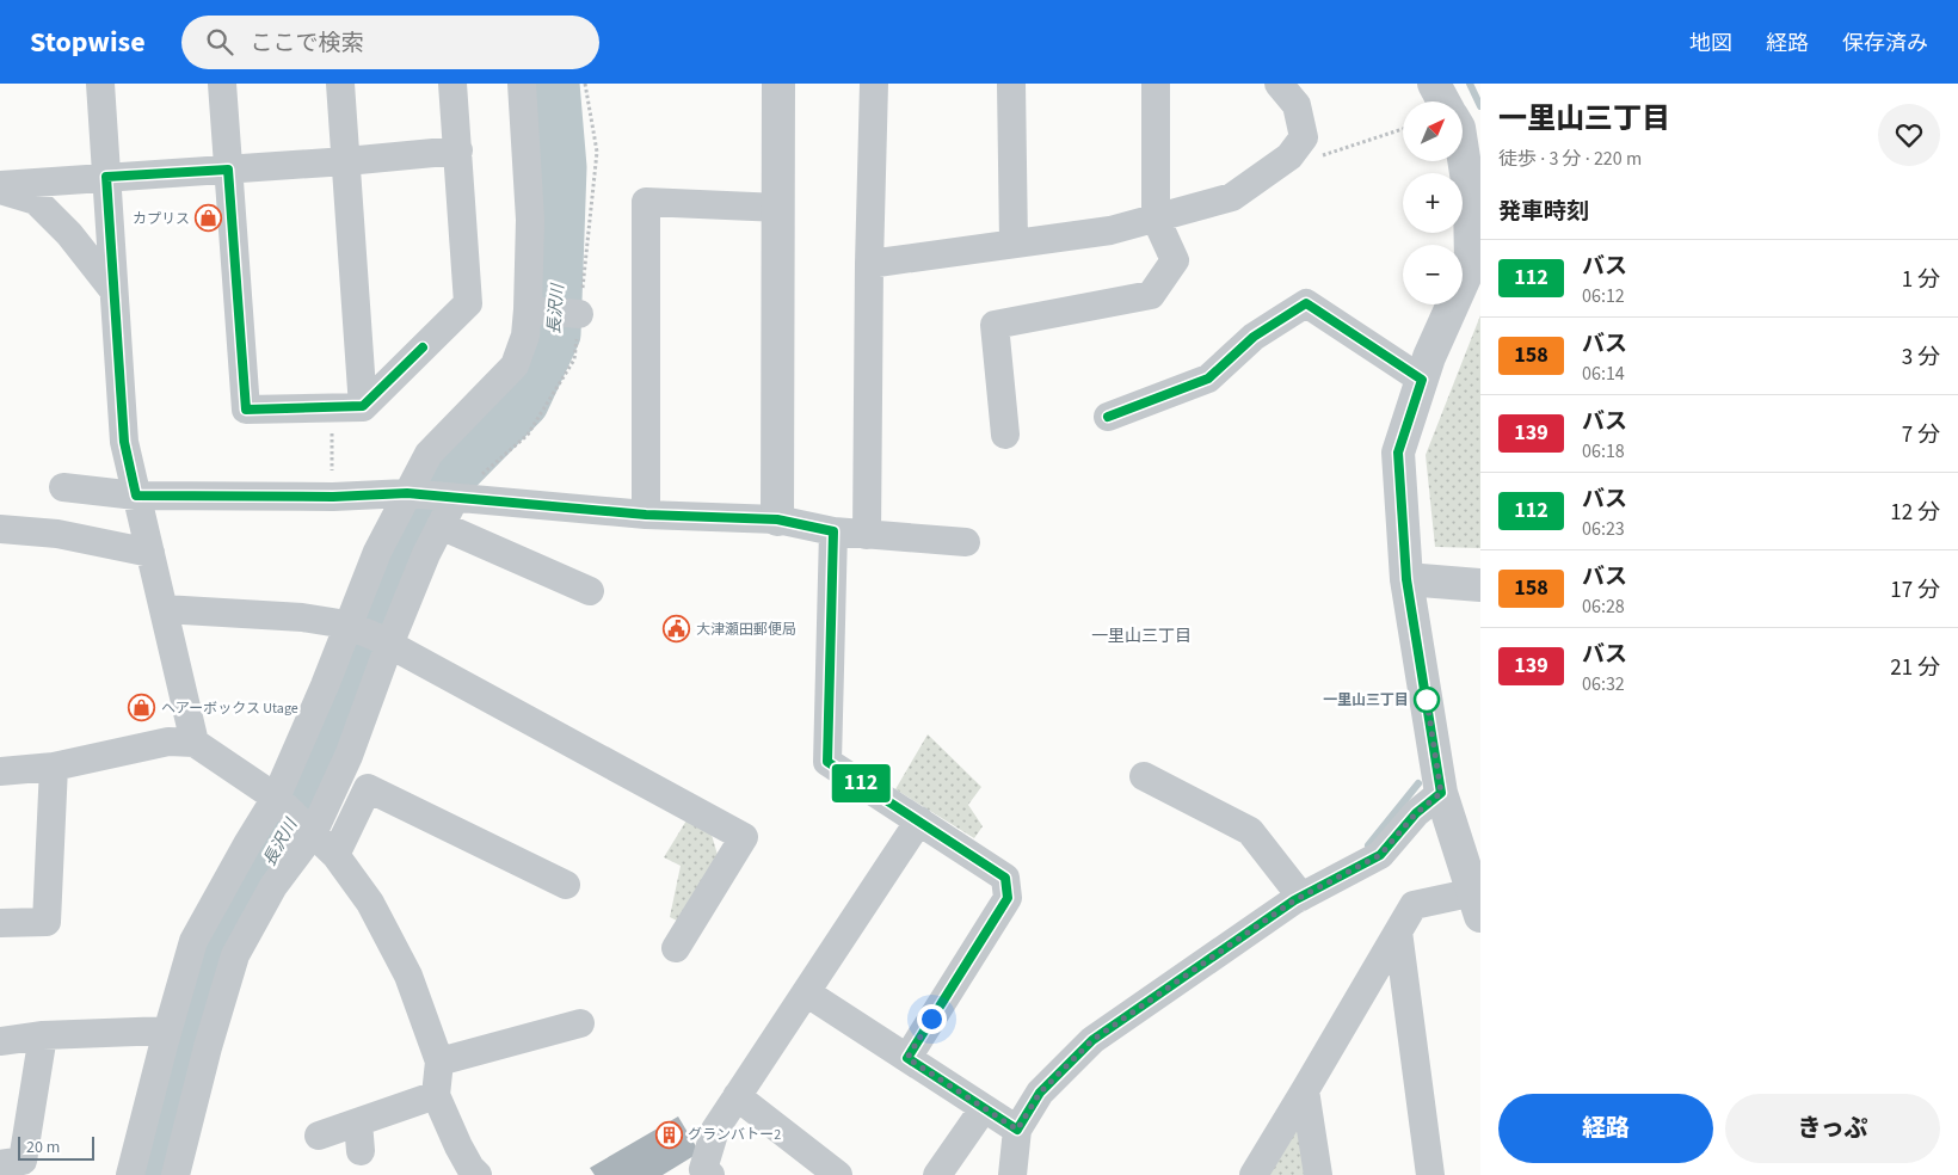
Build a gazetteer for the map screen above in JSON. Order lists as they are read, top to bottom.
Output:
{
  "districts": ["一里山三丁目"],
  "water": ["長沢川"],
  "places": {
    "shop": ["カプリス", "ヘアーボックス Utage"],
    "public building": ["大津瀬田郵便局"],
    "other": ["一里山三丁目"],
    "building": ["グランバトー2"]
  },
  "lines": ["bus line 112"],
  "scale_bar": "20 m",
  "north": "top right",
  "page": {
    "header": "Stopwise",
    "search": "ここで検索",
    "nav": ["地図", "経路", "保存済み"],
    "on_map": "112",
    "heading": [
      ["一里山三丁目", "徒歩 · 3 分 · 220 m"],
      "発車時刻"
    ],
    "map_buttons": ["+", "−"],
    "list": [
      {
        "mark": "112",
        "name": "バス",
        "note": "06:12",
        "value": "1 分"
      },
      {
        "mark": "158",
        "name": "バス",
        "note": "06:14",
        "value": "3 分"
      },
      {
        "mark": "139",
        "name": "バス",
        "note": "06:18",
        "value": "7 分"
      },
      {
        "mark": "112",
        "name": "バス",
        "note": "06:23",
        "value": "12 分"
      },
      {
        "mark": "158",
        "name": "バス",
        "note": "06:28",
        "value": "17 分"
      },
      {
        "mark": "139",
        "name": "バス",
        "note": "06:32",
        "value": "21 分"
      }
    ],
    "buttons": ["経路", "きっぷ"],
    "scale": "20 m"
  }
}
